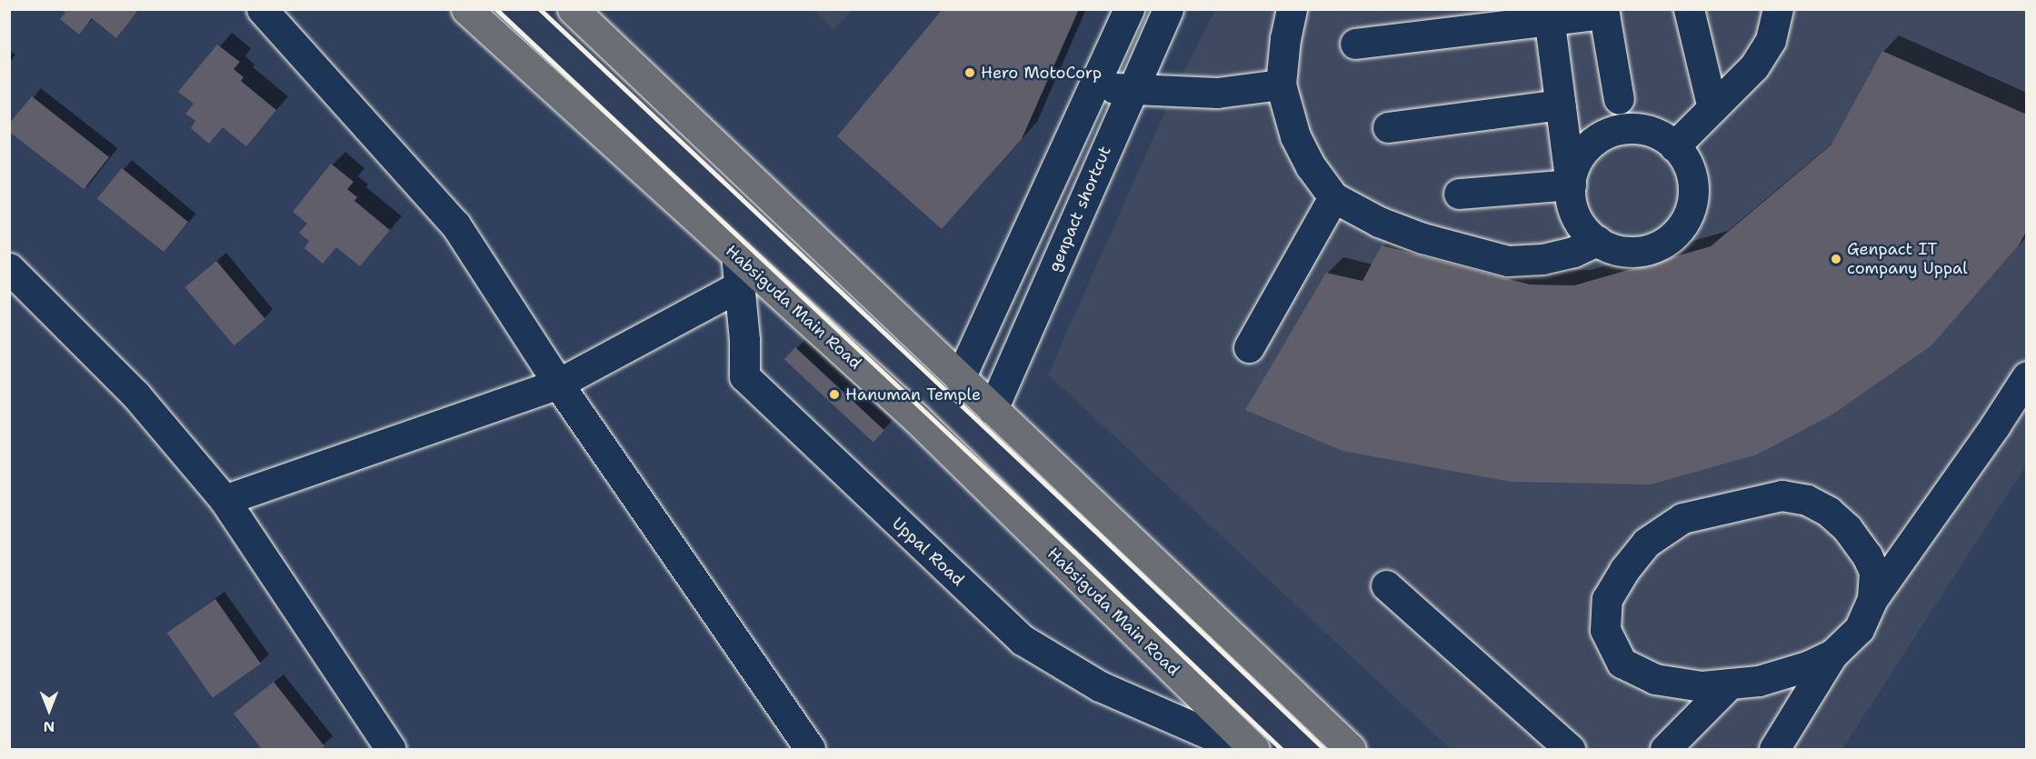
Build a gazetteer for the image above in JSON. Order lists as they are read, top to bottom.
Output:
{
  "streets": {
    "main road": ["Habsiguda Main Road"],
    "street": ["genpact shortcut", "Uppal Road"]
  },
  "crossings": [
    ["Habsiguda Main Road", "Uppal Road"]
  ],
  "places": ["Hero MotoCorp", "Genpact IT company Uppal", "Hanuman Temple"],
  "north": "bottom"
}
